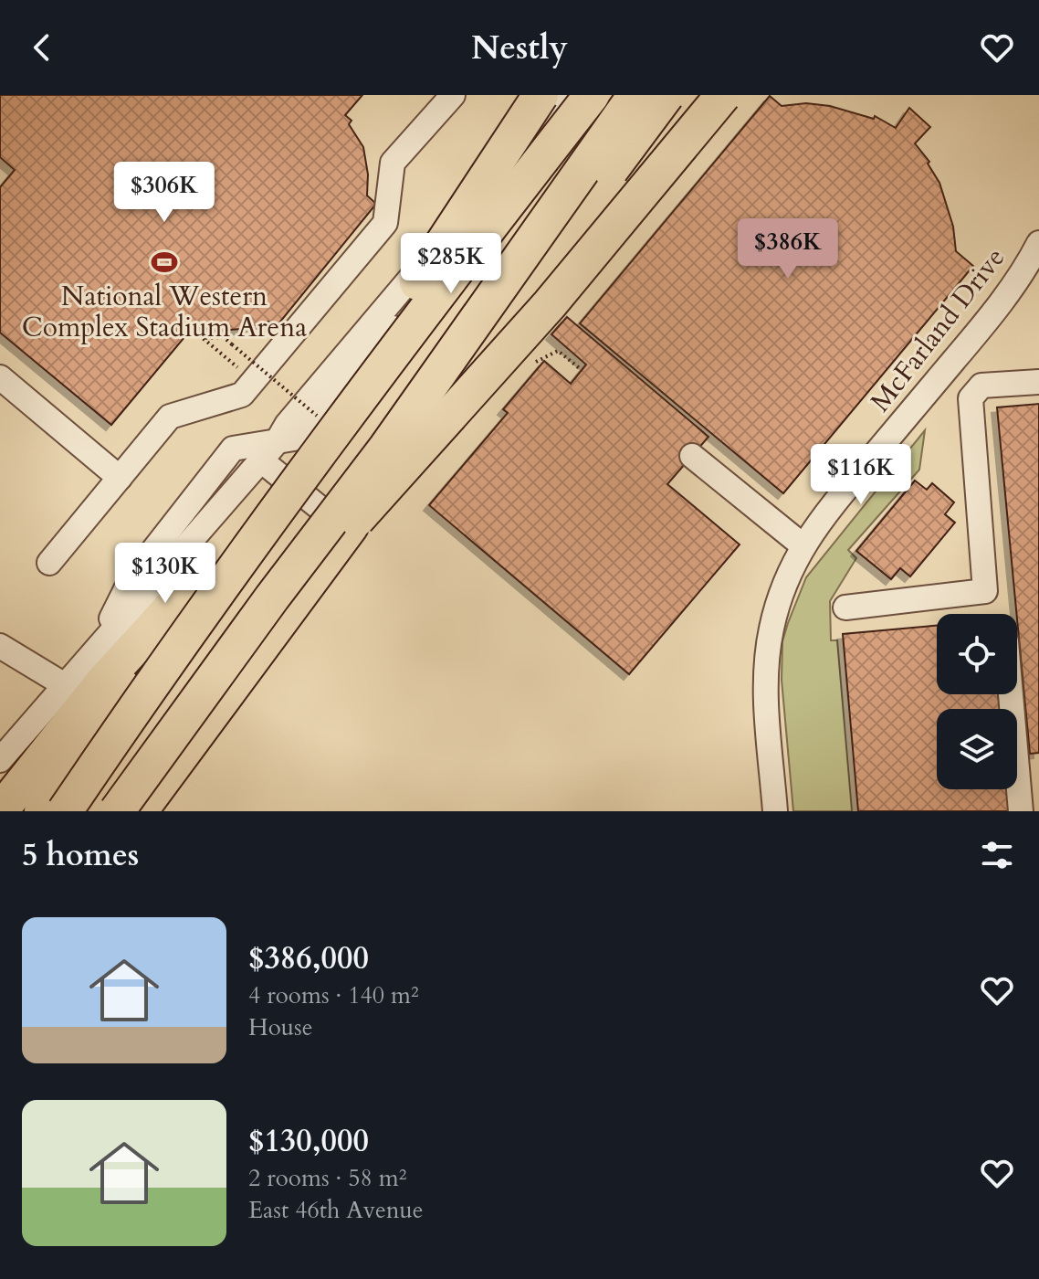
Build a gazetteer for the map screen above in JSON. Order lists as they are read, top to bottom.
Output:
{
  "streets": {
    "street": ["McFarland Drive"]
  },
  "places": {
    "sports": ["National Western Complex Stadium Arena"]
  },
  "page": {
    "header": "Nestly",
    "price": [
      "$306K",
      "$386K",
      "$285K",
      "$116K",
      "$130K"
    ],
    "heading": "5 homes",
    "list": [
      {
        "name": "$386,000",
        "note": "4 rooms · 140 m² · House"
      },
      {
        "name": "$130,000",
        "note": "2 rooms · 58 m² · East 46th Avenue"
      }
    ]
  }
}
